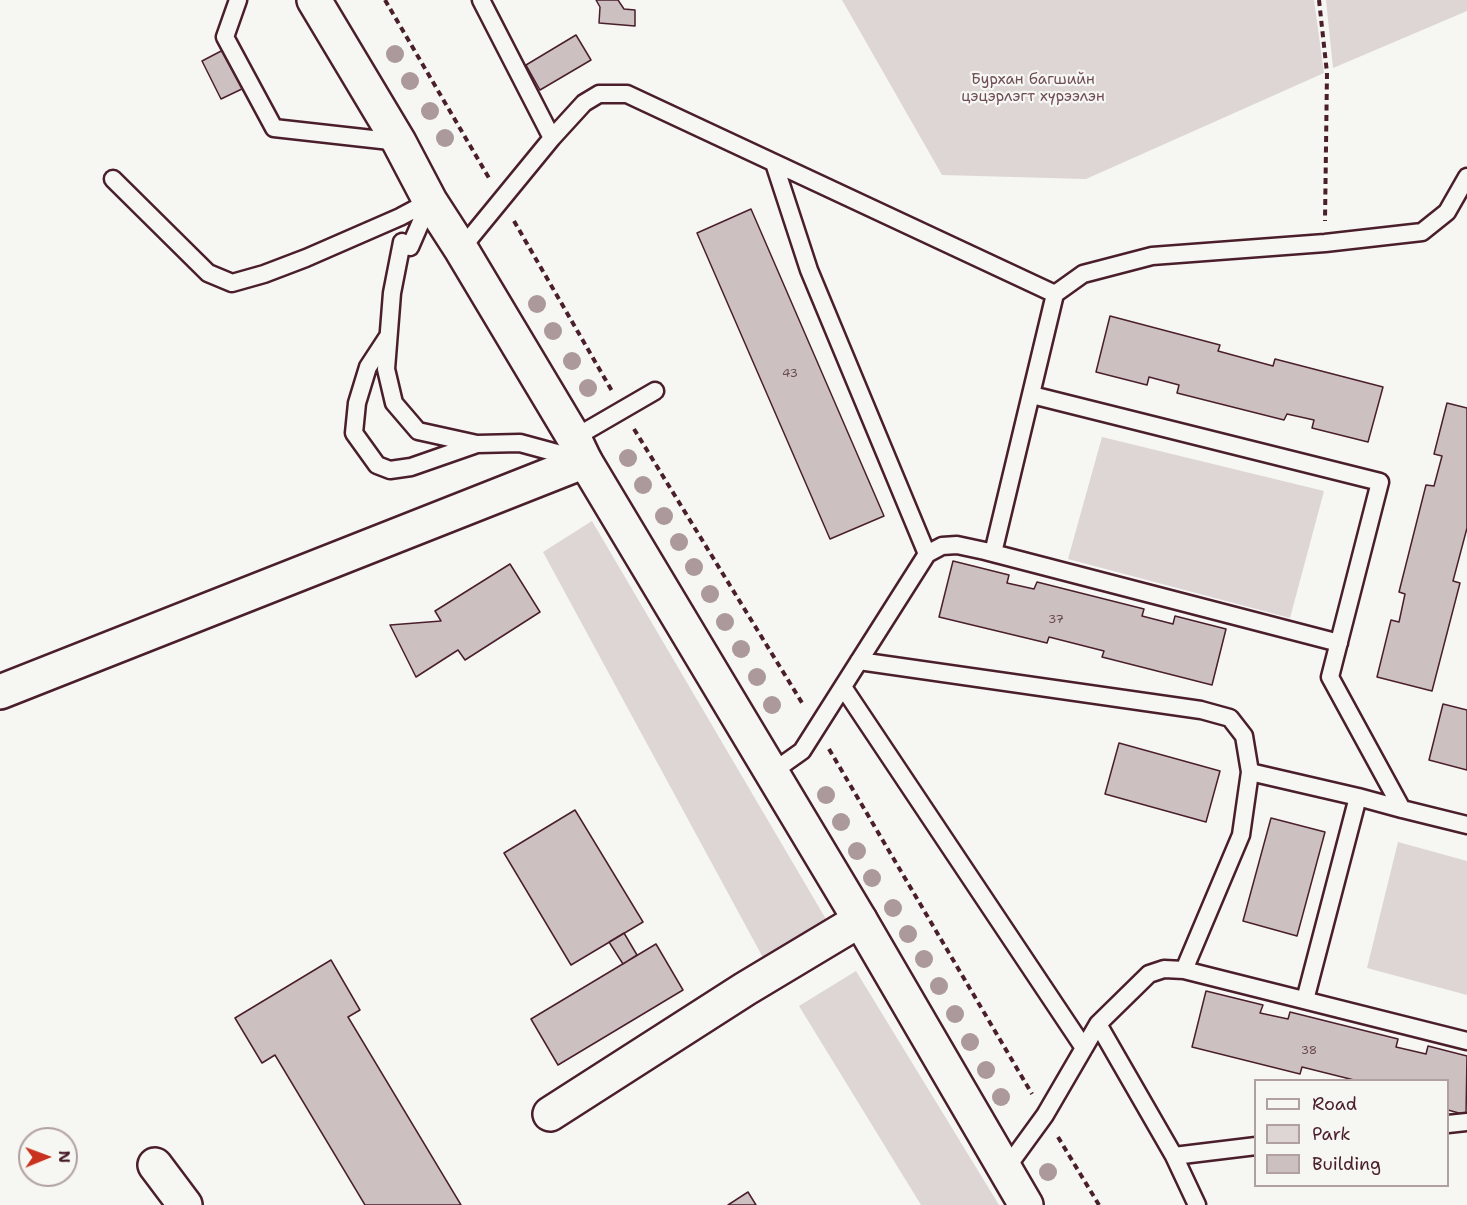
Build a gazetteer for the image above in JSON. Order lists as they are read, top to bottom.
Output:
{
  "parks": ["Бурхан багшийн цэцэрлэгт хүрээлэн"],
  "house_numbers": ["43", "37", "38"],
  "legend": ["Road", "Park", "Building"],
  "north": "right"
}
